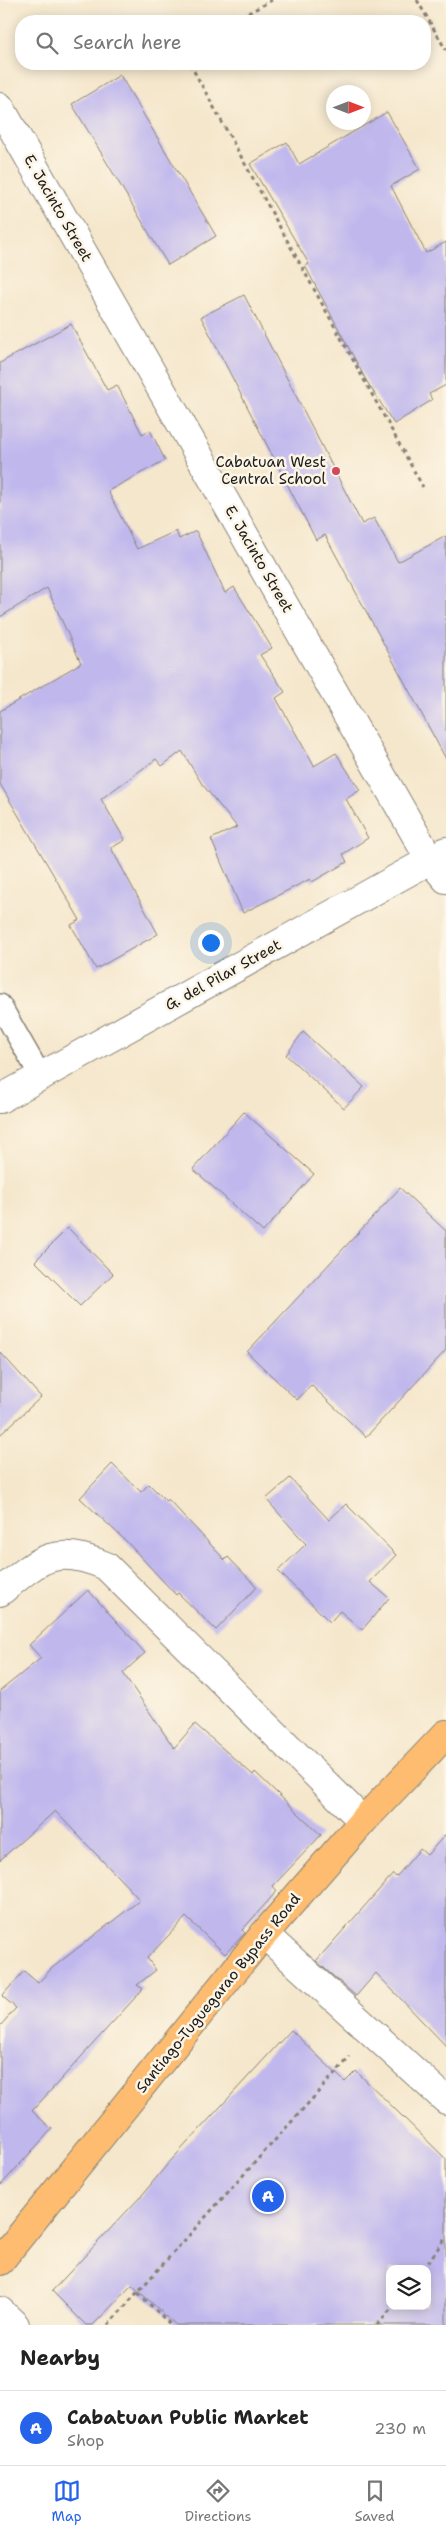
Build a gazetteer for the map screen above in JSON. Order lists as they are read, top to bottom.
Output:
{
  "streets": {
    "highway": ["Santiago-Tuguegarao Bypass Road"],
    "street": ["E. Jacinto Street", "G. del Pilar Street"]
  },
  "crossings": [
    ["E. Jacinto Street", "G. del Pilar Street"]
  ],
  "places": ["Cabatuan West Central School"],
  "north": "right",
  "page": {
    "search": "Search here",
    "pins": "A",
    "heading": "Nearby",
    "list": [
      {
        "mark": "A",
        "name": "Cabatuan Public Market",
        "note": "Shop",
        "value": "230 m"
      }
    ],
    "nav": ["Map", "Directions", "Saved"]
  }
}
